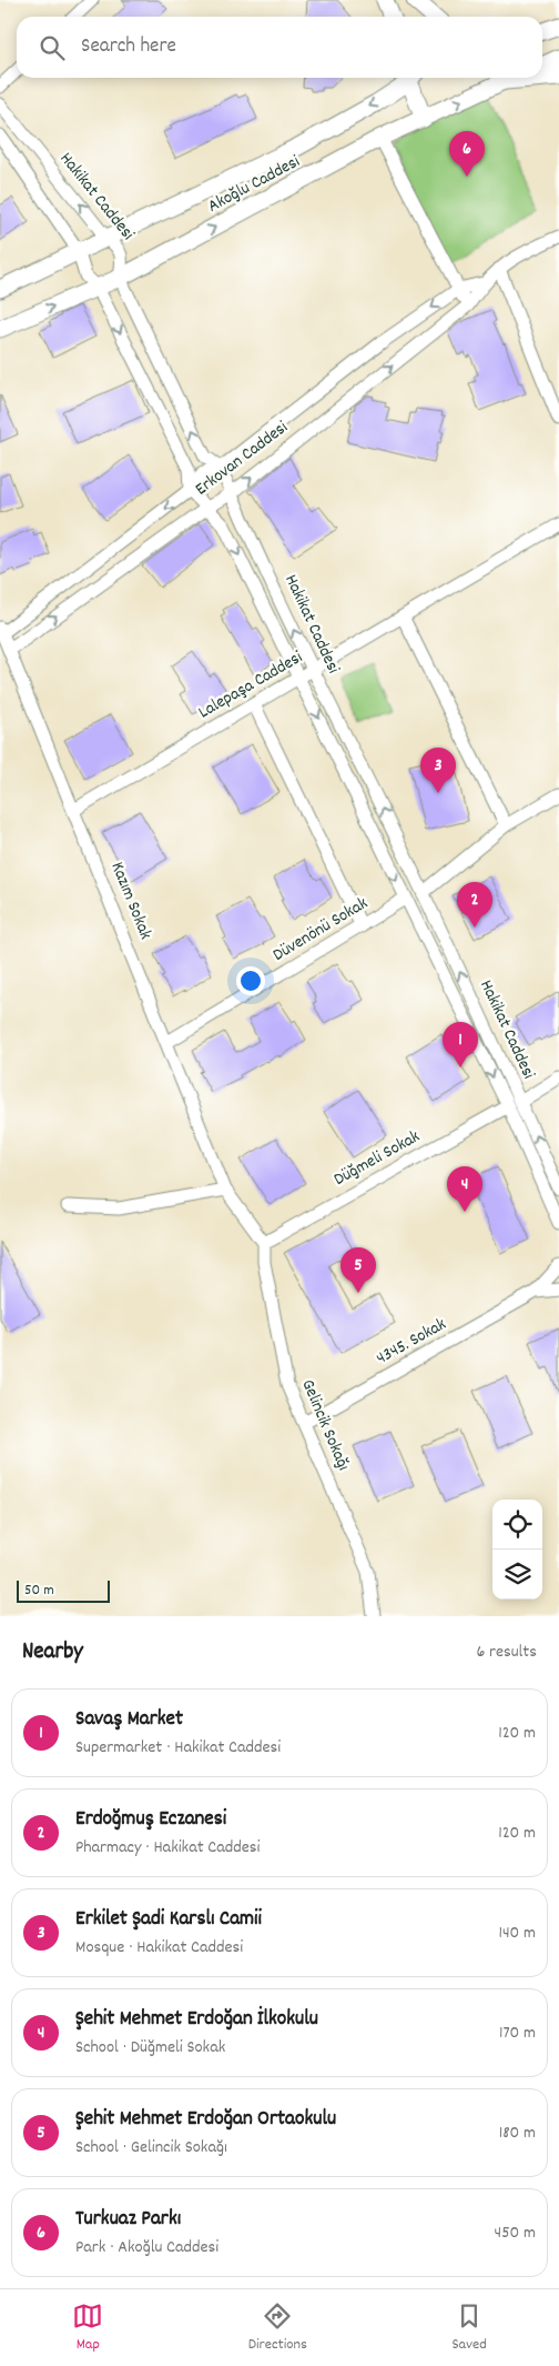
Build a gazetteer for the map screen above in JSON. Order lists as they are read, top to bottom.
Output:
{
  "streets": {
    "street": [
      "Akoğlu Caddesi",
      "Hakikat Caddesi",
      "Erkovan Caddesi",
      "Lalepaşa Caddesi",
      "Kazım Sokak",
      "Düvenönü Sokak",
      "Düğmeli Sokak",
      "4345. Sokak",
      "Gelincik Sokağı"
    ]
  },
  "crossings": [
    ["Akoğlu Caddesi", "Hakikat Caddesi"],
    ["Hakikat Caddesi", "Erkovan Caddesi"],
    ["Hakikat Caddesi", "Lalepaşa Caddesi"],
    ["Hakikat Caddesi", "Düvenönü Sokak"],
    ["Hakikat Caddesi", "Düğmeli Sokak"],
    ["Erkovan Caddesi", "Kazım Sokak"],
    ["Lalepaşa Caddesi", "Kazım Sokak"],
    ["Kazım Sokak", "Düvenönü Sokak"],
    ["Kazım Sokak", "Düğmeli Sokak"],
    ["Kazım Sokak", "Gelincik Sokağı"],
    ["Düğmeli Sokak", "Gelincik Sokağı"],
    ["4345. Sokak", "Gelincik Sokağı"]
  ],
  "scale_bar": "50 m",
  "page": {
    "search": "Search here",
    "pins": [
      "6",
      "3",
      "2",
      "1",
      "4",
      "5"
    ],
    "scale": "50 m",
    "heading": ["Nearby", "6 results"],
    "list": [
      {
        "mark": "1",
        "name": "Savaş Market",
        "note": "Supermarket · Hakikat Caddesi",
        "value": "120 m"
      },
      {
        "mark": "2",
        "name": "Erdoğmuş Eczanesi",
        "note": "Pharmacy · Hakikat Caddesi",
        "value": "120 m"
      },
      {
        "mark": "3",
        "name": "Erkilet Şadi Karslı Camii",
        "note": "Mosque · Hakikat Caddesi",
        "value": "140 m"
      },
      {
        "mark": "4",
        "name": "Şehit Mehmet Erdoğan İlkokulu",
        "note": "School · Düğmeli Sokak",
        "value": "170 m"
      },
      {
        "mark": "5",
        "name": "Şehit Mehmet Erdoğan Ortaokulu",
        "note": "School · Gelincik Sokağı",
        "value": "180 m"
      },
      {
        "mark": "6",
        "name": "Turkuaz Parkı",
        "note": "Park · Akoğlu Caddesi",
        "value": "450 m"
      }
    ],
    "nav": ["Map", "Directions", "Saved"]
  }
}
